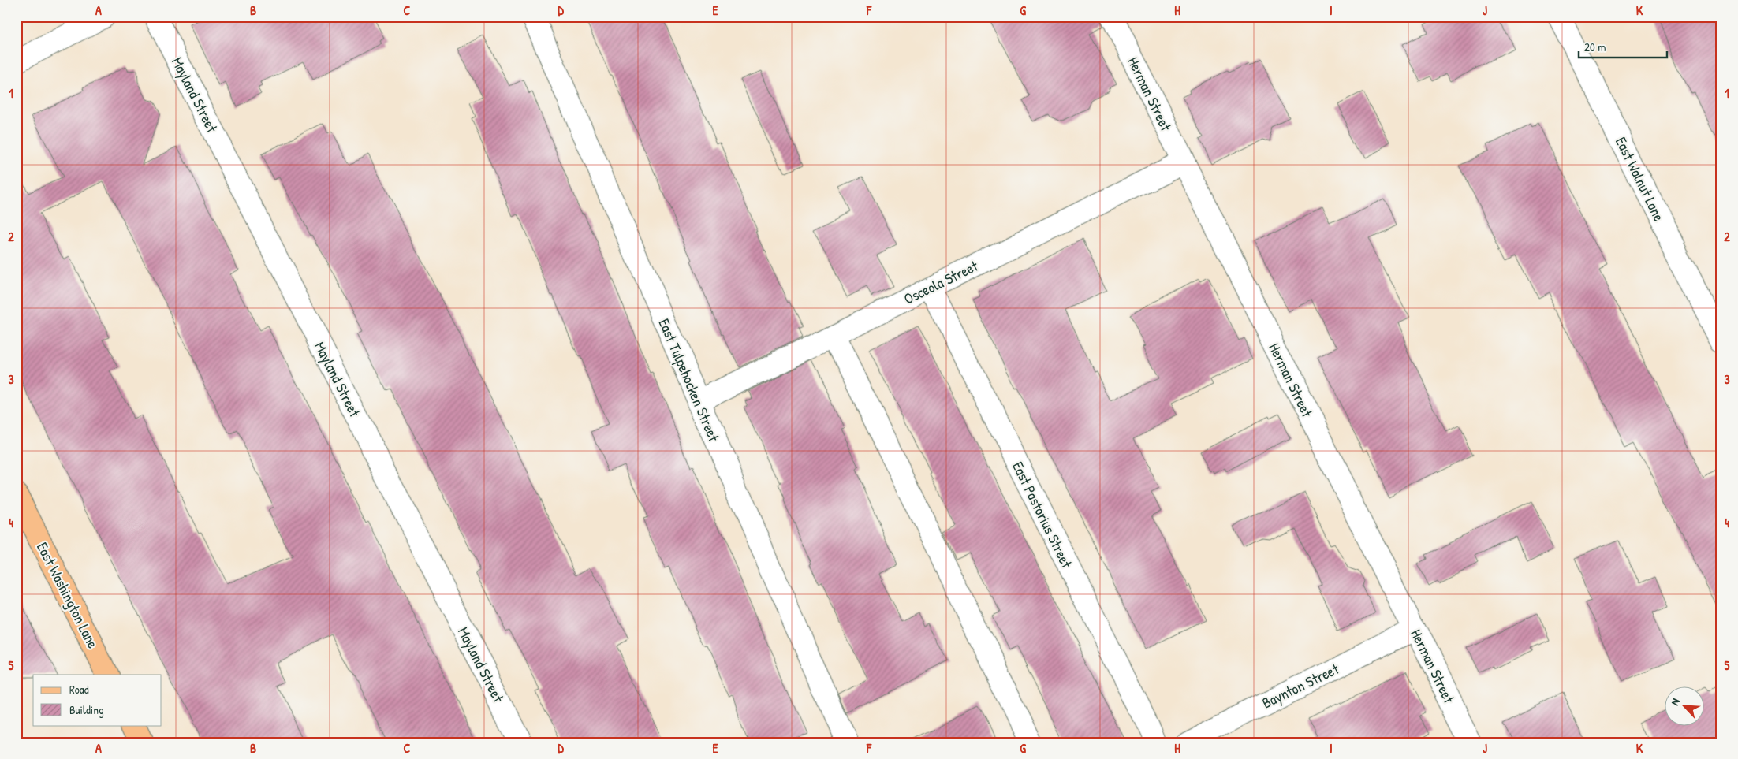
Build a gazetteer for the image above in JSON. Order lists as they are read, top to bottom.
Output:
{
  "streets": {
    "main road": ["East Washington Lane"],
    "street": [
      "Herman Street",
      "Mayland Street",
      "East Walnut Lane",
      "Osceola Street",
      "East Tulpehocken Street",
      "East Pastorius Street",
      "Baynton Street"
    ]
  },
  "crossings": [
    ["Herman Street", "Osceola Street"],
    ["Herman Street", "Baynton Street"],
    ["Osceola Street", "East Tulpehocken Street"],
    ["Osceola Street", "East Pastorius Street"]
  ],
  "legend": ["Road", "Building"],
  "scale_bar": "20 m",
  "north": "top left",
  "grid": {
    "columns": [
      "A",
      "B",
      "C",
      "D",
      "E",
      "F",
      "G",
      "H",
      "I",
      "J",
      "K"
    ],
    "rows": [
      "1",
      "2",
      "3",
      "4",
      "5"
    ]
  }
}
